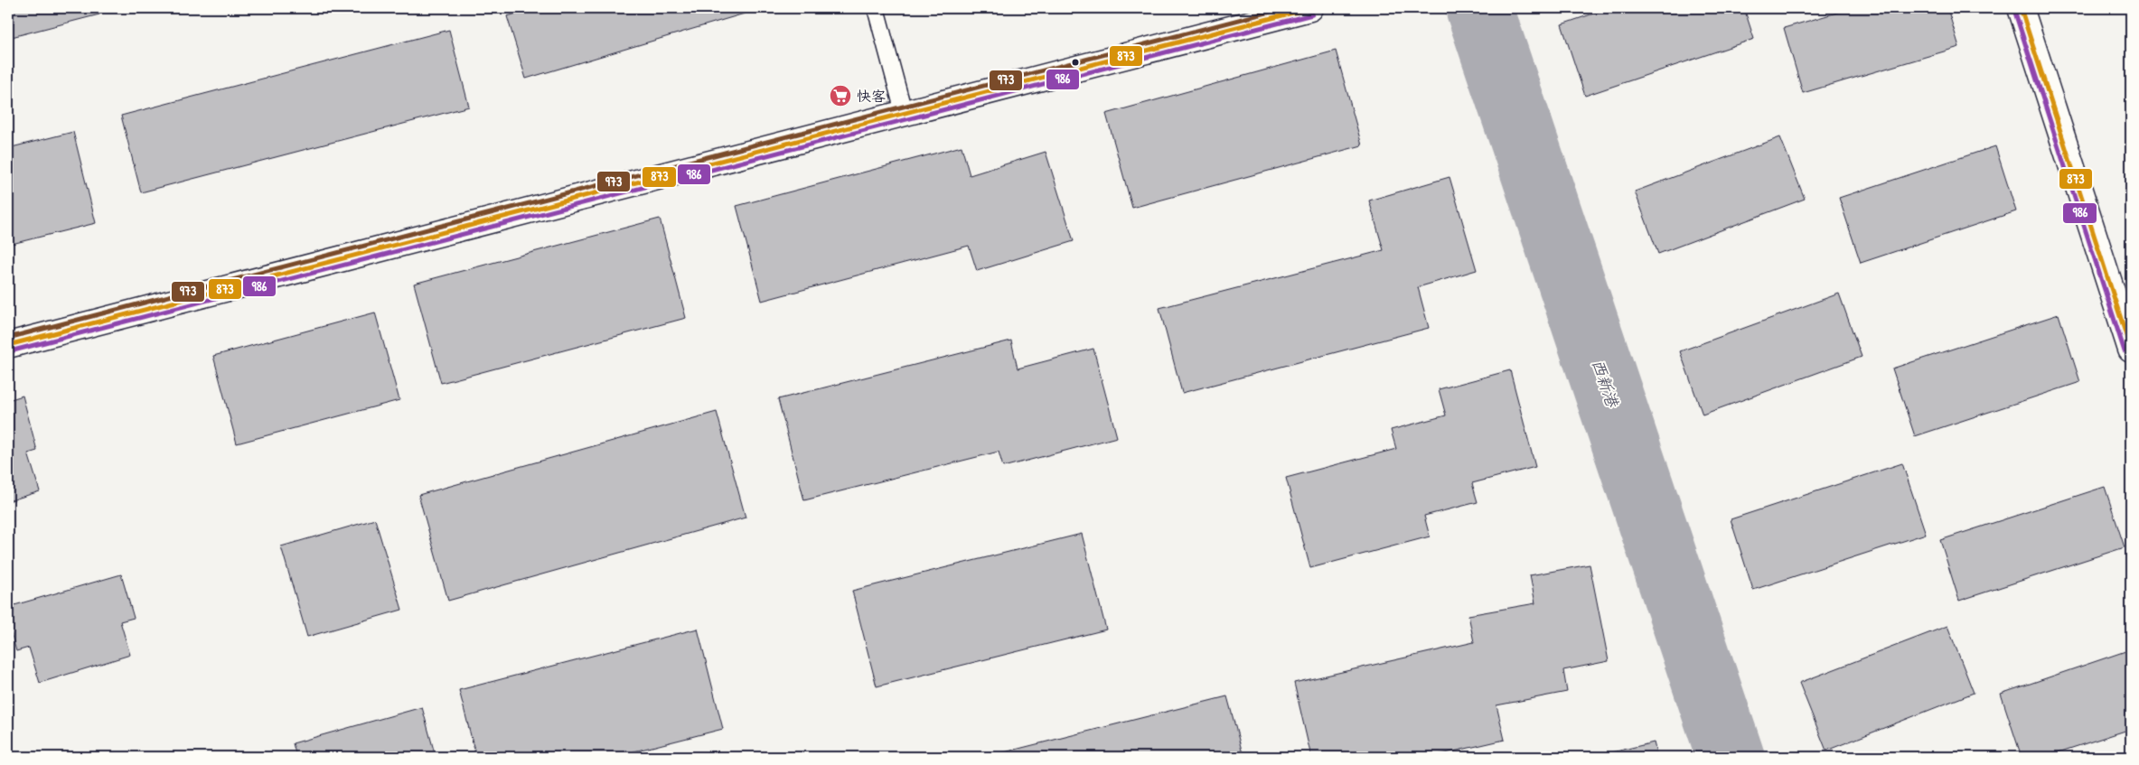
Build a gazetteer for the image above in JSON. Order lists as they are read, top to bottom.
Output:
{
  "water": ["西新港"],
  "places": {
    "supermarket": ["快客"]
  },
  "lines": ["transit line 873", "transit line 973", "transit line 986"]
}
